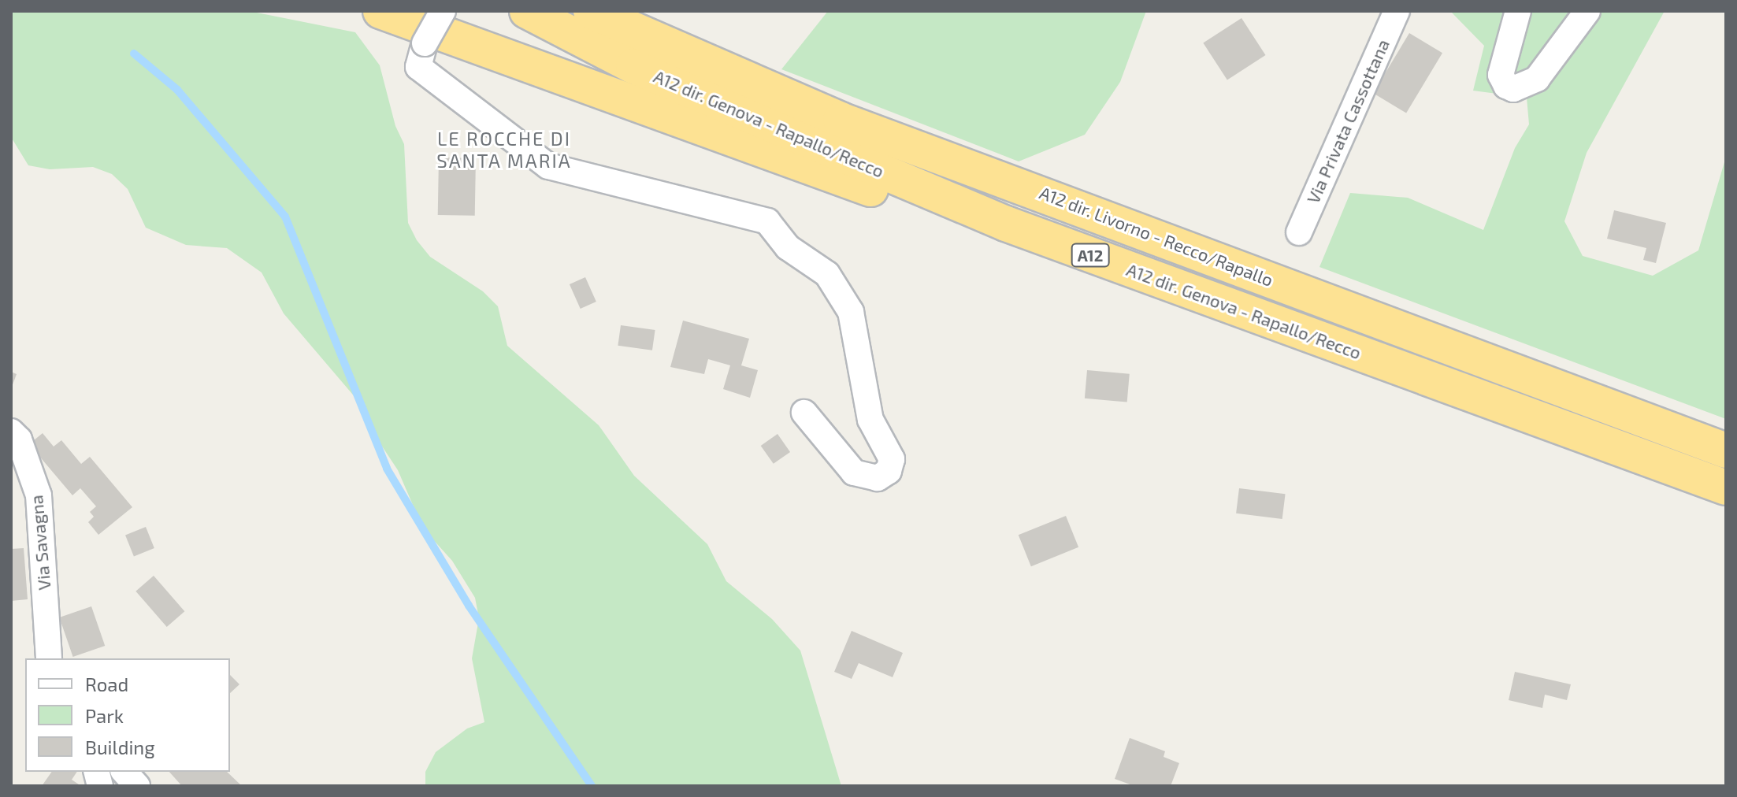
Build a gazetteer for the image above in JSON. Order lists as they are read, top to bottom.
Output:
{
  "streets": {
    "highway": ["A12 dir. Genova - Rapallo/Recco", "A12 dir. Livorno - Recco/Rapallo", "A12"],
    "street": ["Via Privata Cassottana", "Via Savagna"]
  },
  "districts": ["LE ROCCHE DI SANTA MARIA"],
  "legend": ["Road", "Park", "Building"]
}
